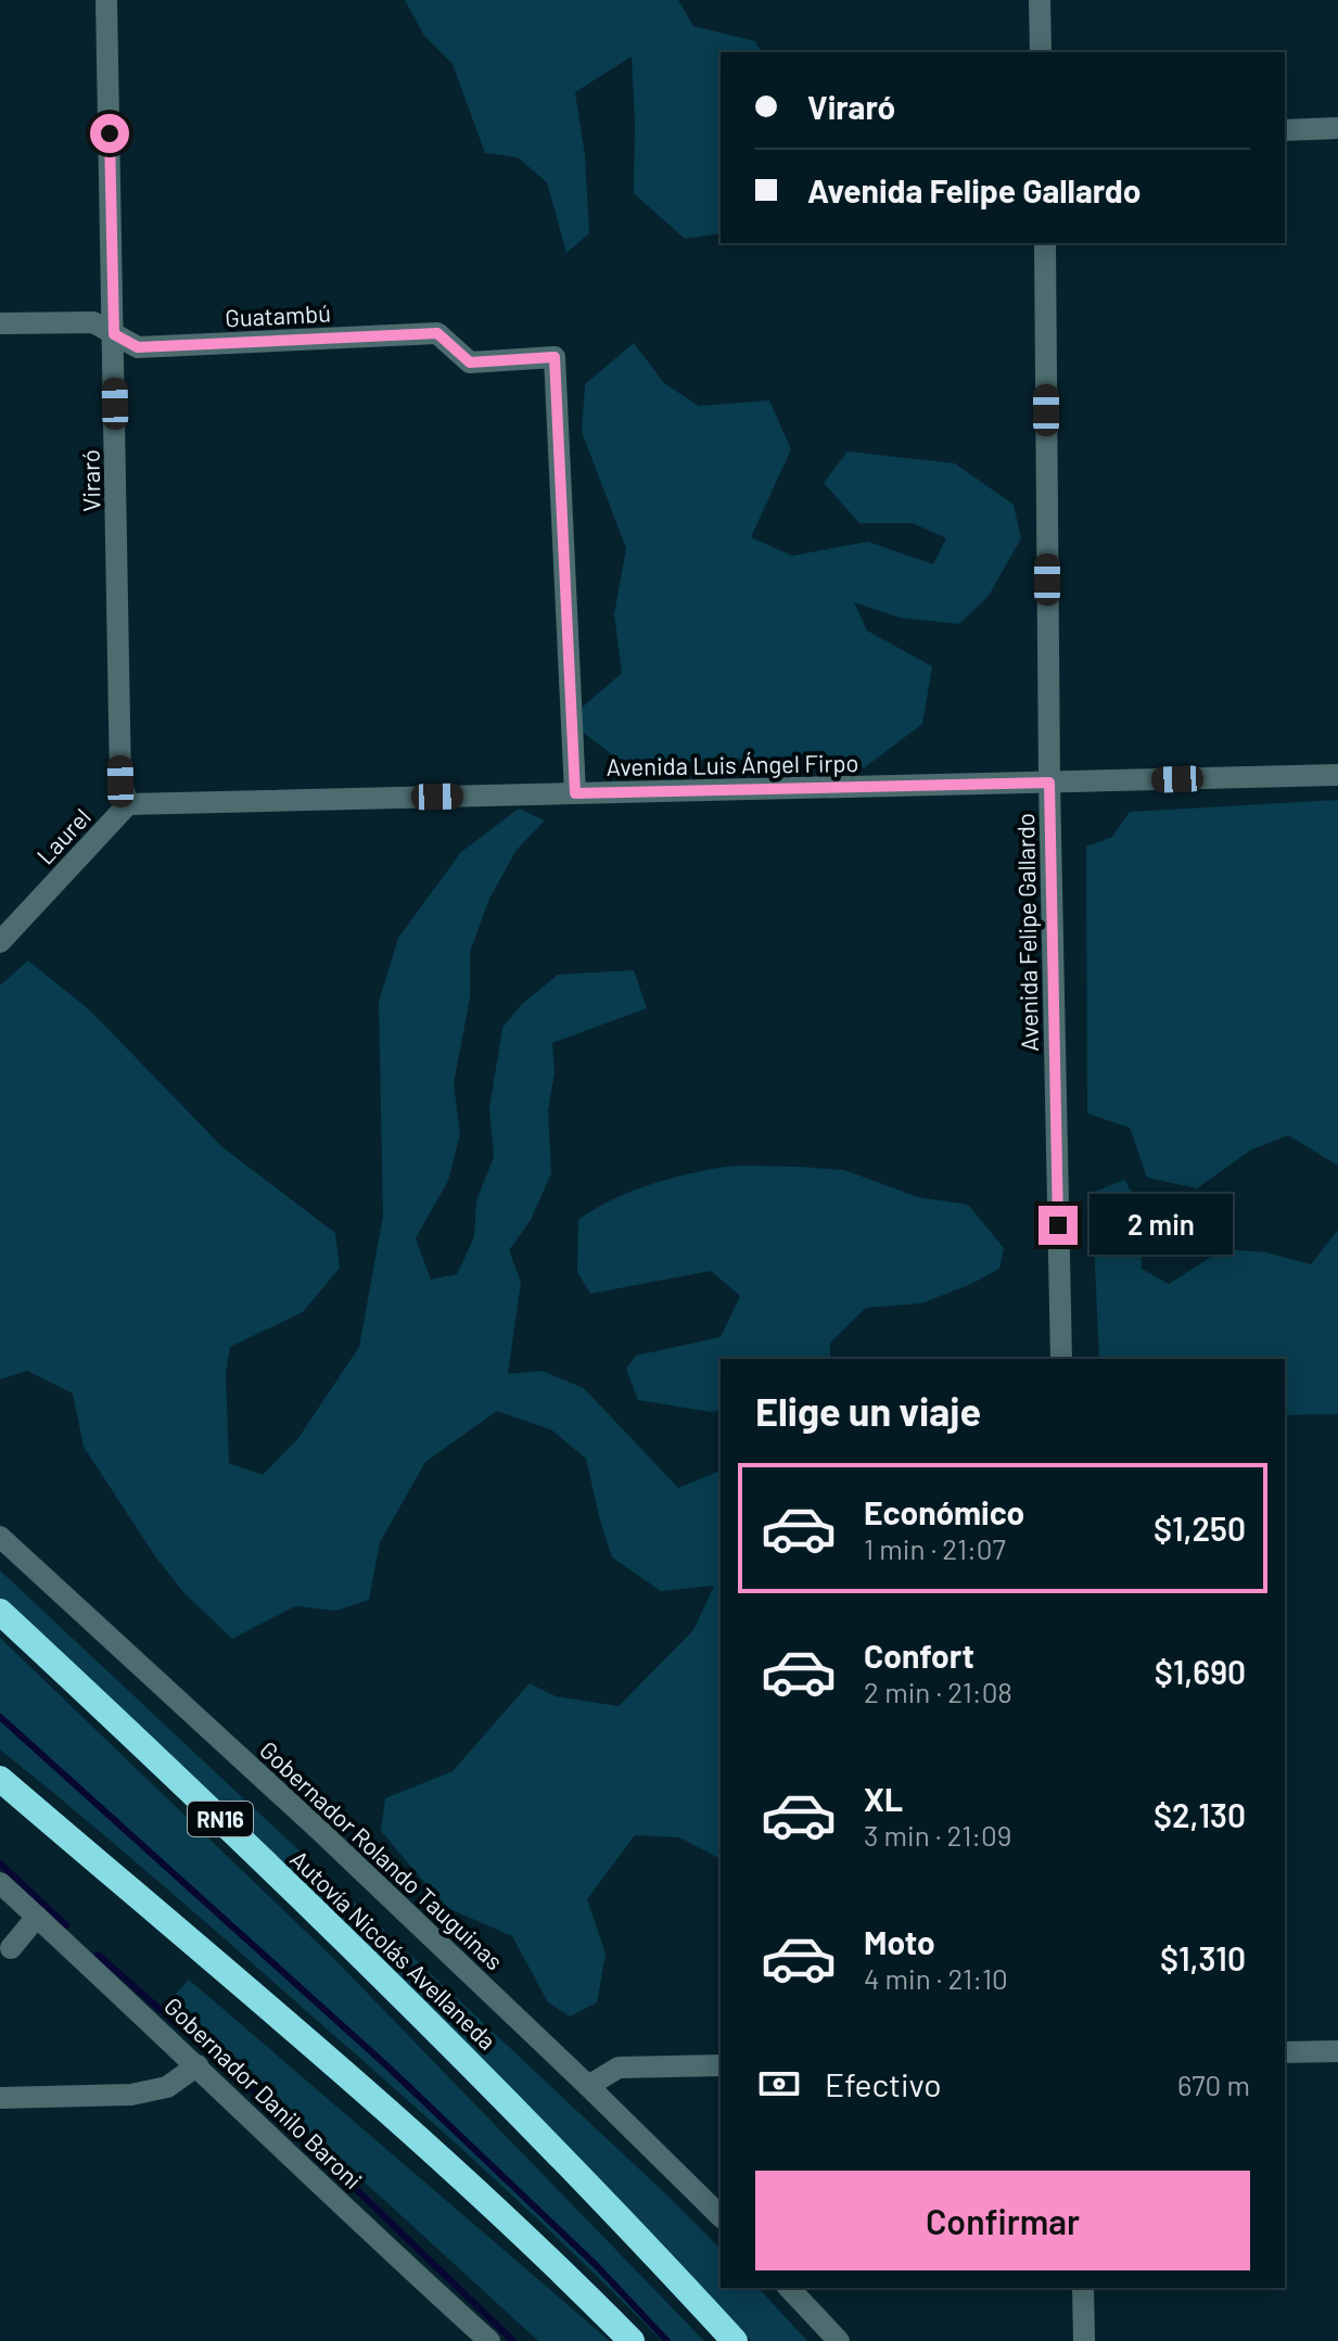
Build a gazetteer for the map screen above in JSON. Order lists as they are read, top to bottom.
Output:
{
  "streets": {
    "highway": ["RN16", "Autovía Nicolás Avellaneda"],
    "street": [
      "Guatambú",
      "Viraró",
      "Avenida Luis Ángel Firpo",
      "Laurel",
      "Avenida Felipe Gallardo",
      "Gobernador Rolando Tauguinas",
      "Gobernador Danilo Baroni"
    ]
  },
  "crossings": [
    ["Guatambú", "Viraró"],
    ["Guatambú", "Avenida Luis Ángel Firpo"],
    ["Viraró", "Avenida Luis Ángel Firpo"],
    ["Viraró", "Laurel"],
    ["Avenida Luis Ángel Firpo", "Laurel"],
    ["Avenida Luis Ángel Firpo", "Avenida Felipe Gallardo"]
  ],
  "page": {
    "banner": ["Viraró", "Avenida Felipe Gallardo"],
    "bubble": "2 min",
    "heading": "Elige un viaje",
    "list": [
      {
        "name": "Económico",
        "note": "1 min · 21:07",
        "value": "$1,250"
      },
      {
        "name": "Confort",
        "note": "2 min · 21:08",
        "value": "$1,690"
      },
      {
        "name": "XL",
        "note": "3 min · 21:09",
        "value": "$2,130"
      },
      {
        "name": "Moto",
        "note": "4 min · 21:10",
        "value": "$1,310"
      }
    ],
    "pay": ["Efectivo", "670 m"],
    "buttons": "Confirmar"
  }
}
